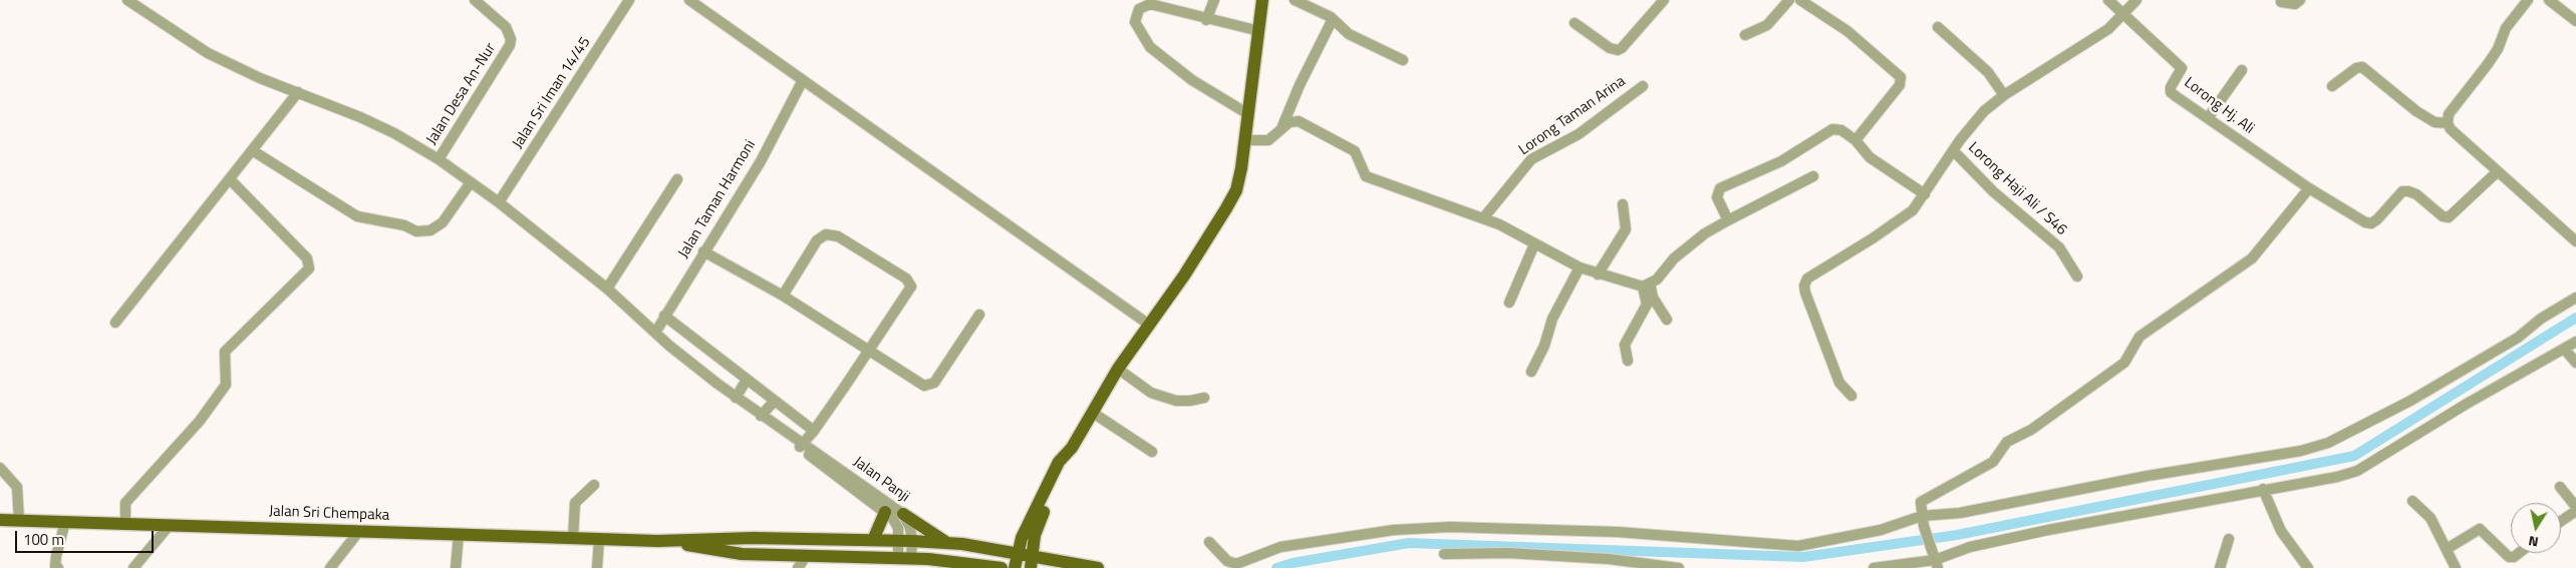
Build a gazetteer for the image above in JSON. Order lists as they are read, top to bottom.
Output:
{
  "streets": {
    "main road": ["Jalan Sri Chempaka"],
    "street": [
      "Jalan Sri Iman 14/45",
      "Jalan Desa An-Nur",
      "Lorong Hj. Ali",
      "Lorong Taman Arina",
      "Lorong Haji Ali / S46",
      "Jalan Taman Harmoni",
      "Jalan Panji"
    ]
  },
  "scale_bar": "100 m",
  "north": "bottom"
}
